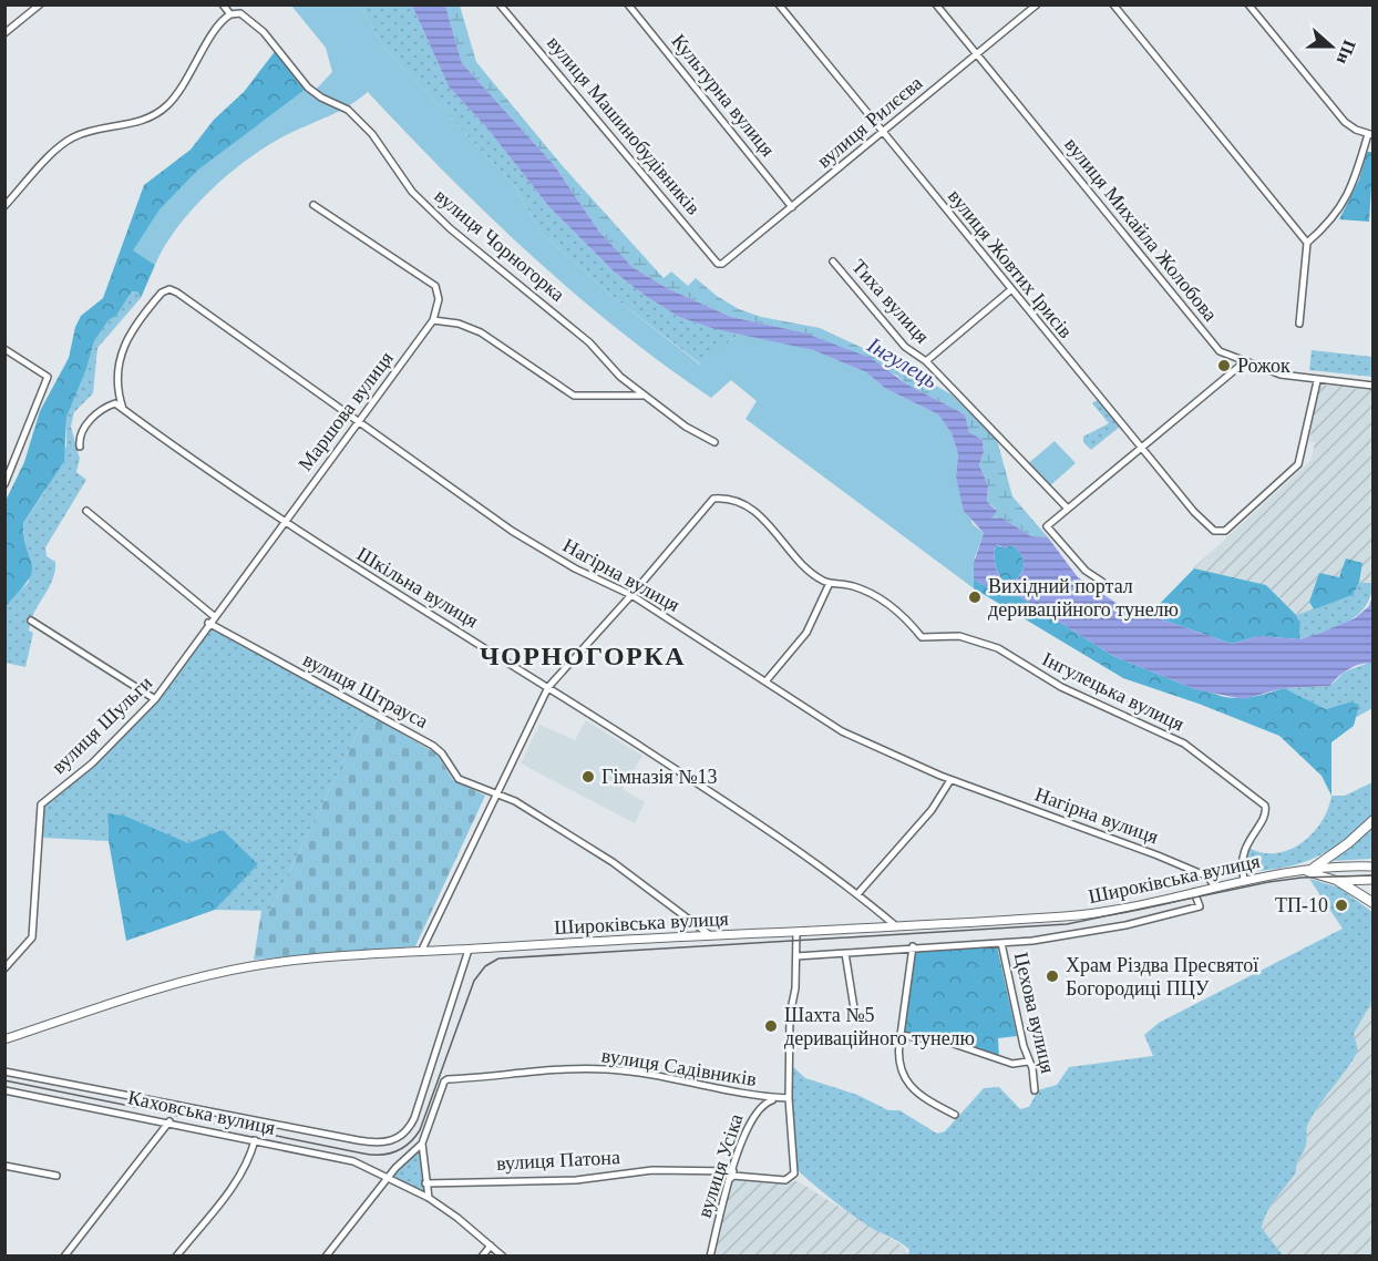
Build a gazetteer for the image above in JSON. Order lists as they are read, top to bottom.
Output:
{
  "streets": {
    "main road": ["Широківська вулиця"],
    "street": [
      "Культурна вулиця",
      "вулиця Рилєєва",
      "вулиця Машинобудівників",
      "вулиця Михайла Жолобова",
      "вулиця Чорногорка",
      "вулиця Жовтих Ірисів",
      "Тиха вулиця",
      "Маршова вулиця",
      "Нагірна вулиця",
      "Шкільна вулиця",
      "вулиця Штрауса",
      "Інгулецька вулиця",
      "вулиця Шульги",
      "Цехова вулиця",
      "вулиця Садівників",
      "Каховська вулиця",
      "вулиця Патона",
      "вулиця Усіка"
    ]
  },
  "crossings": [
    ["Культурна вулиця", "вулиця Рилєєва"],
    ["вулиця Рилєєва", "вулиця Машинобудівників"],
    ["вулиця Рилєєва", "вулиця Михайла Жолобова"],
    ["вулиця Рилєєва", "вулиця Жовтих Ірисів"],
    ["вулиця Михайла Жолобова", "вулиця Жовтих Ірисів"],
    ["Маршова вулиця", "Нагірна вулиця"],
    ["Маршова вулиця", "Шкільна вулиця"],
    ["Маршова вулиця", "вулиця Шульги"],
    ["Нагірна вулиця", "Шкільна вулиця"],
    ["Нагірна вулиця", "Інгулецька вулиця"],
    ["Нагірна вулиця", "Широківська вулиця"],
    ["Шкільна вулиця", "вулиця Шульги"],
    ["Шкільна вулиця", "Широківська вулиця"],
    ["вулиця Штрауса", "вулиця Шульги"],
    ["вулиця Штрауса", "Широківська вулиця"],
    ["Інгулецька вулиця", "Широківська вулиця"],
    ["вулиця Садівників", "вулиця Усіка"],
    ["вулиця Патона", "вулиця Усіка"]
  ],
  "districts": ["ЧОРНОГОРКА"],
  "water": ["Інгулець"],
  "places": [
    "Рожок",
    "Вихідний портал дериваційного тунелю",
    "Гімназія №13",
    "ТП-10",
    "Храм Різдва Пресвятої Богородиці ПЦУ",
    "Шахта №5 дериваційного тунелю"
  ],
  "north": "right"
}
